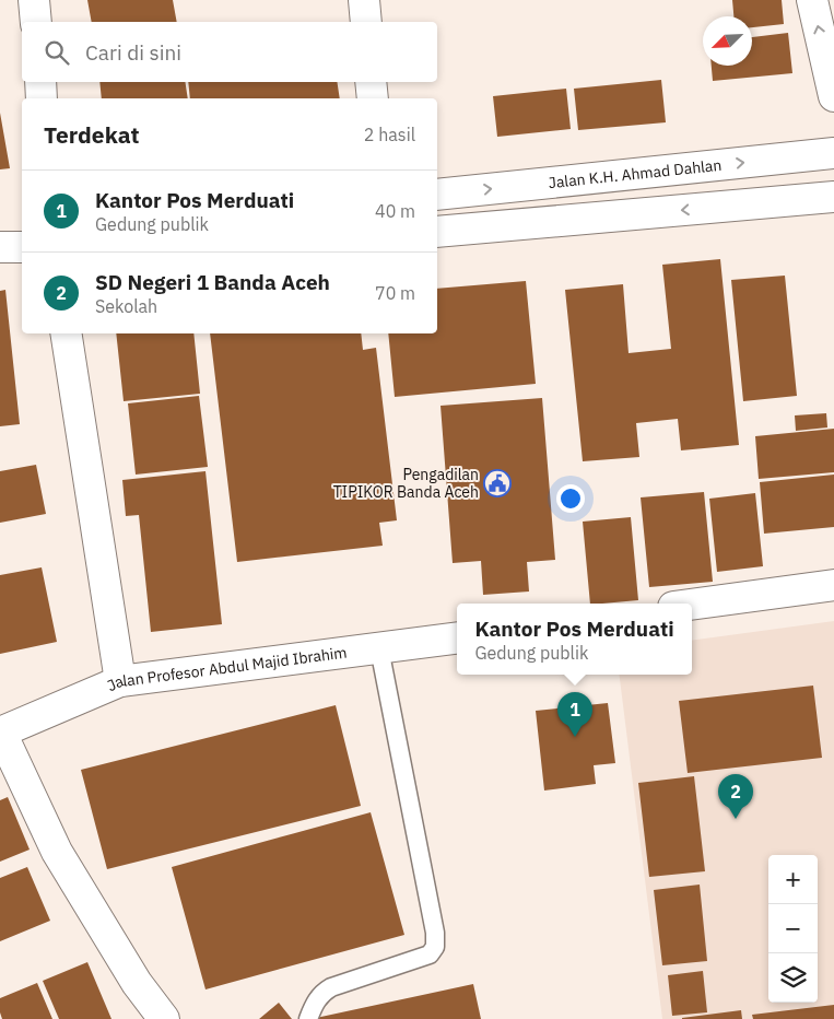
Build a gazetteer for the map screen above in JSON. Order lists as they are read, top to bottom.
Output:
{
  "streets": {
    "street": ["Jalan K.H. Ahmad Dahlan", "Jalan Profesor Abdul Majid Ibrahim"]
  },
  "places": {
    "public building": ["Pengadilan TIPIKOR Banda Aceh"]
  },
  "north": "bottom left",
  "page": {
    "search": "Cari di sini",
    "heading": ["Terdekat", "2 hasil"],
    "list": [
      {
        "mark": "1",
        "name": "Kantor Pos Merduati",
        "note": "Gedung publik",
        "value": "40 m"
      },
      {
        "mark": "2",
        "name": "SD Negeri 1 Banda Aceh",
        "note": "Sekolah",
        "value": "70 m"
      }
    ],
    "popup": ["Kantor Pos Merduati", "Gedung publik"],
    "pins": ["1", "2"],
    "map_buttons": ["+", "−"]
  }
}
